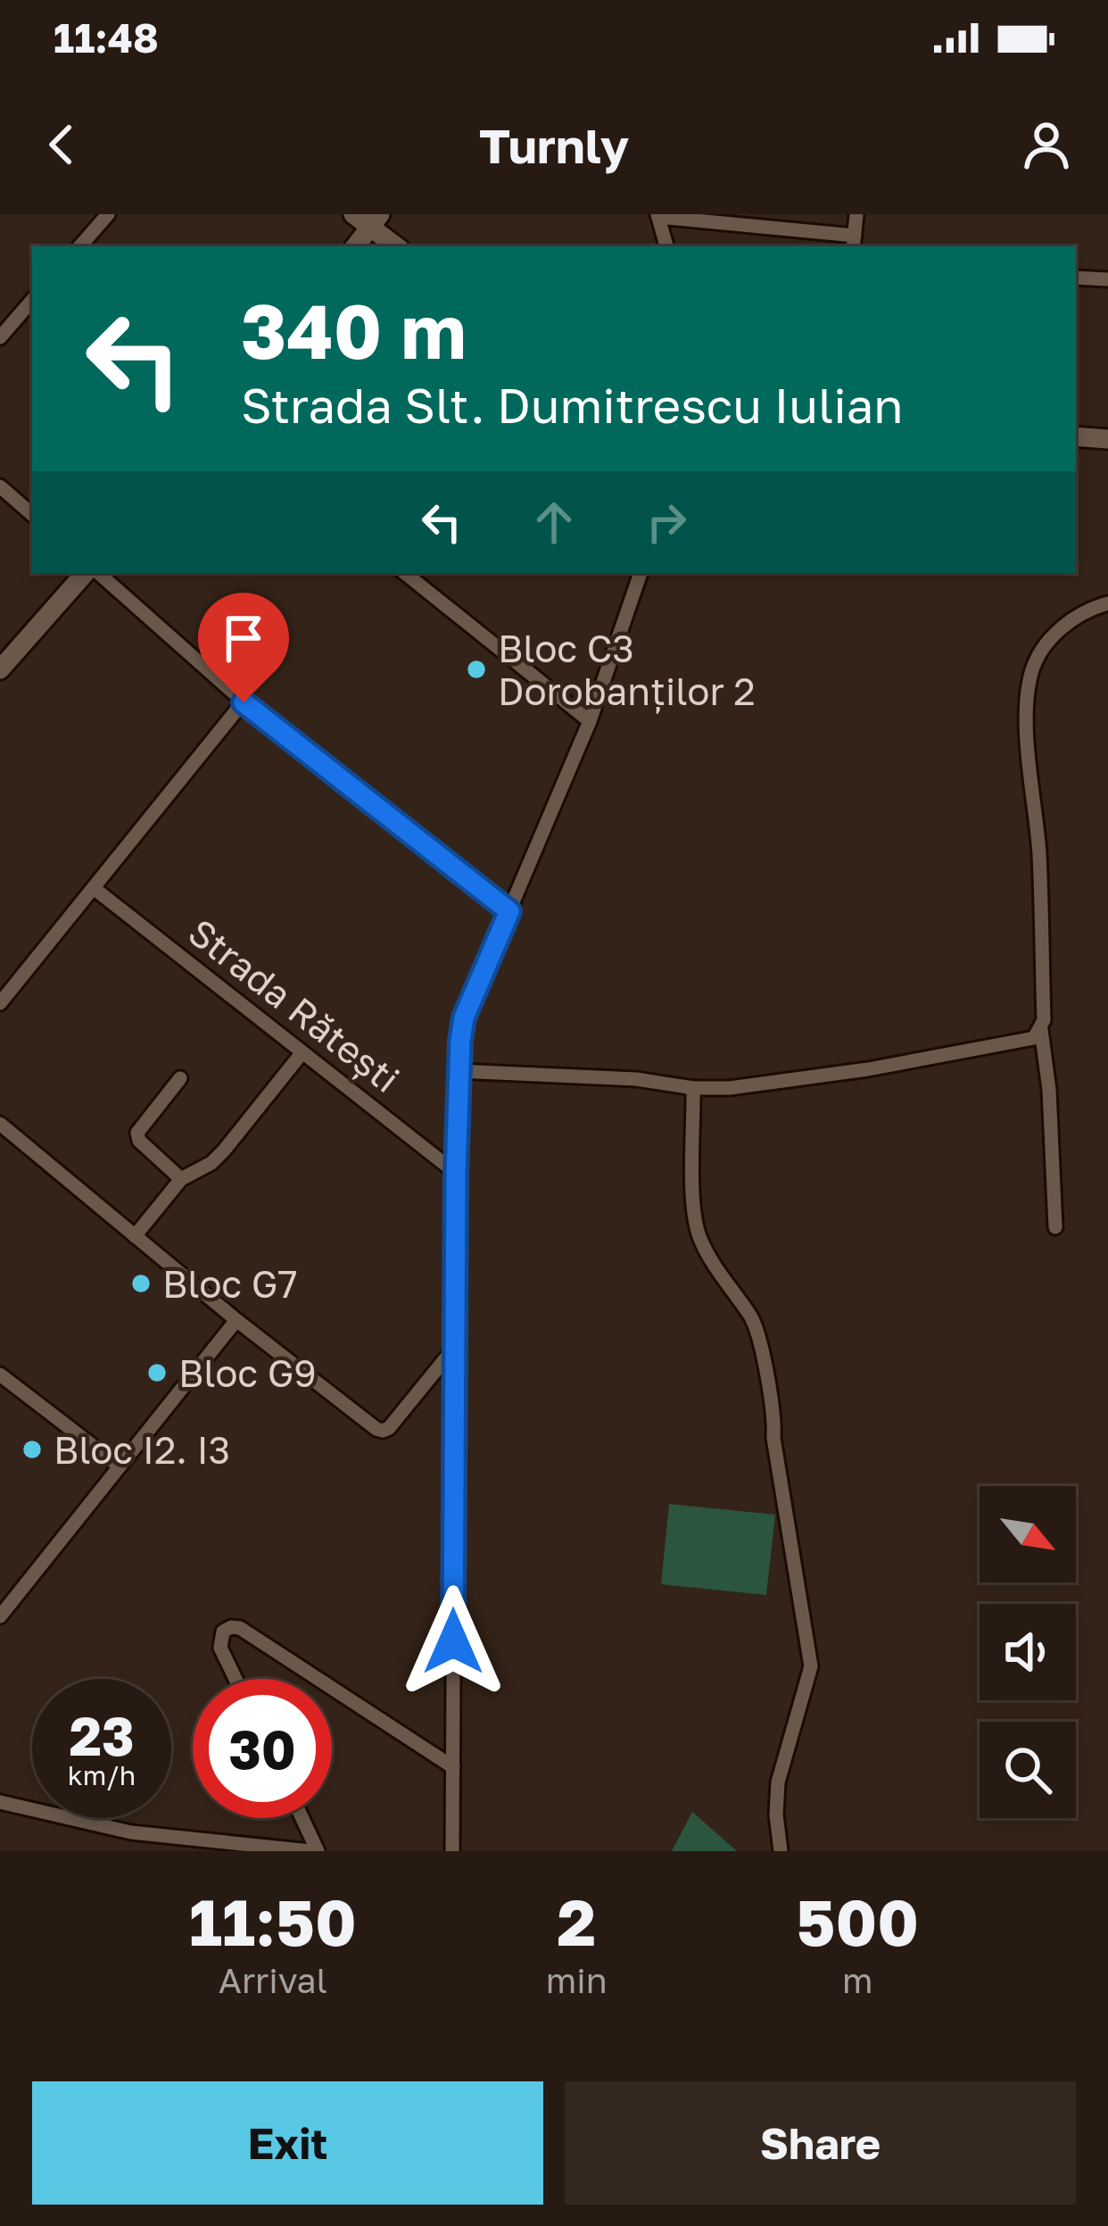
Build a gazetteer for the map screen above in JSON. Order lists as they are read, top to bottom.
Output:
{
  "streets": {
    "street": ["Strada Rătești"]
  },
  "places": [
    "Bloc C3 Dorobanților 2",
    "Bloc G7",
    "Bloc G9",
    "Bloc I2. I3"
  ],
  "north": "bottom right",
  "page": {
    "status": "11:48",
    "header": "Turnly",
    "turn": ["340 m", "Strada Slt. Dumitrescu Iulian"],
    "speed": "23 km/h",
    "limit": "30",
    "eta": [
      "11:50",
      "Arrival",
      "2",
      "min",
      "500",
      "m"
    ],
    "buttons": ["Exit", "Share"]
  }
}
